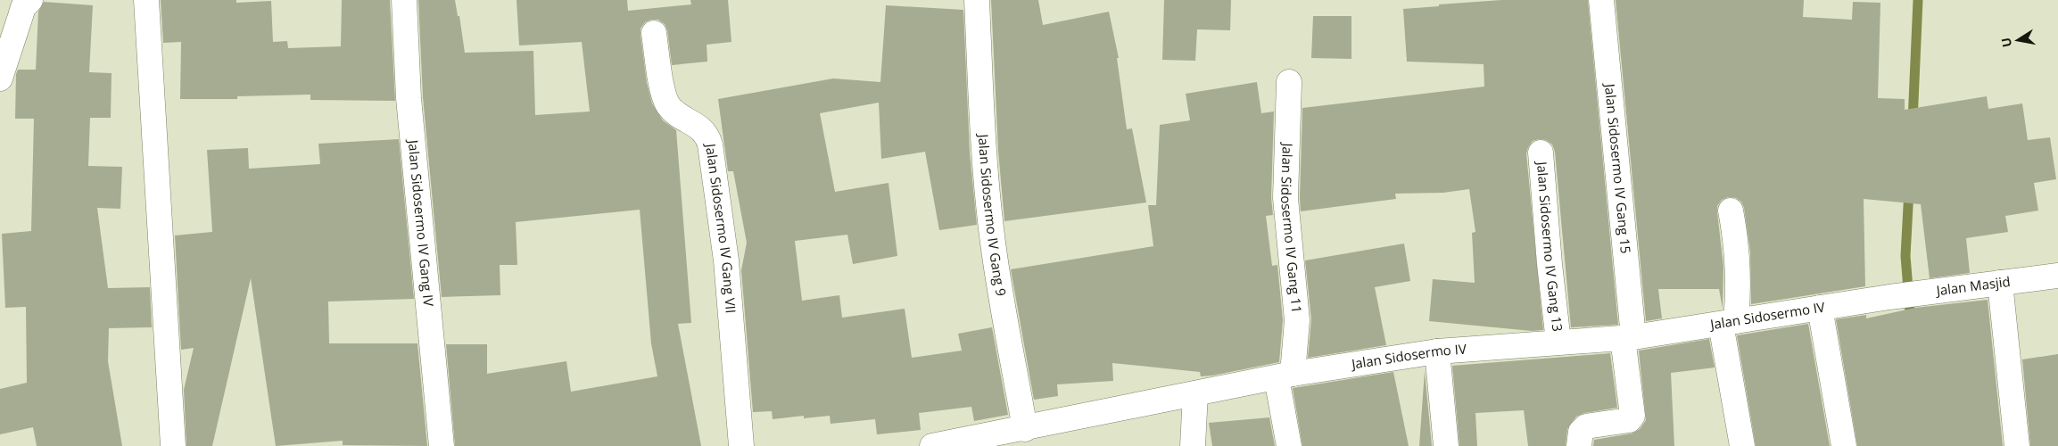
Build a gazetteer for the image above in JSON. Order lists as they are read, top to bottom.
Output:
{
  "streets": {
    "street": [
      "Jalan Sidosermo IV Gang 15",
      "Jalan Sidosermo IV Gang 9",
      "Jalan Sidosermo IV Gang IV",
      "Jalan Sidosermo IV Gang 11",
      "Jalan Sidosermo IV Gang VII",
      "Jalan Sidosermo IV Gang 13",
      "Jalan Masjid",
      "Jalan Sidosermo IV"
    ]
  },
  "crossings": [
    ["Jalan Sidosermo IV Gang 15", "Jalan Sidosermo IV"],
    ["Jalan Sidosermo IV Gang 9", "Jalan Sidosermo IV"],
    ["Jalan Sidosermo IV Gang 11", "Jalan Sidosermo IV"],
    ["Jalan Sidosermo IV Gang 13", "Jalan Sidosermo IV"],
    ["Jalan Masjid", "Jalan Sidosermo IV"]
  ],
  "north": "left"
}
